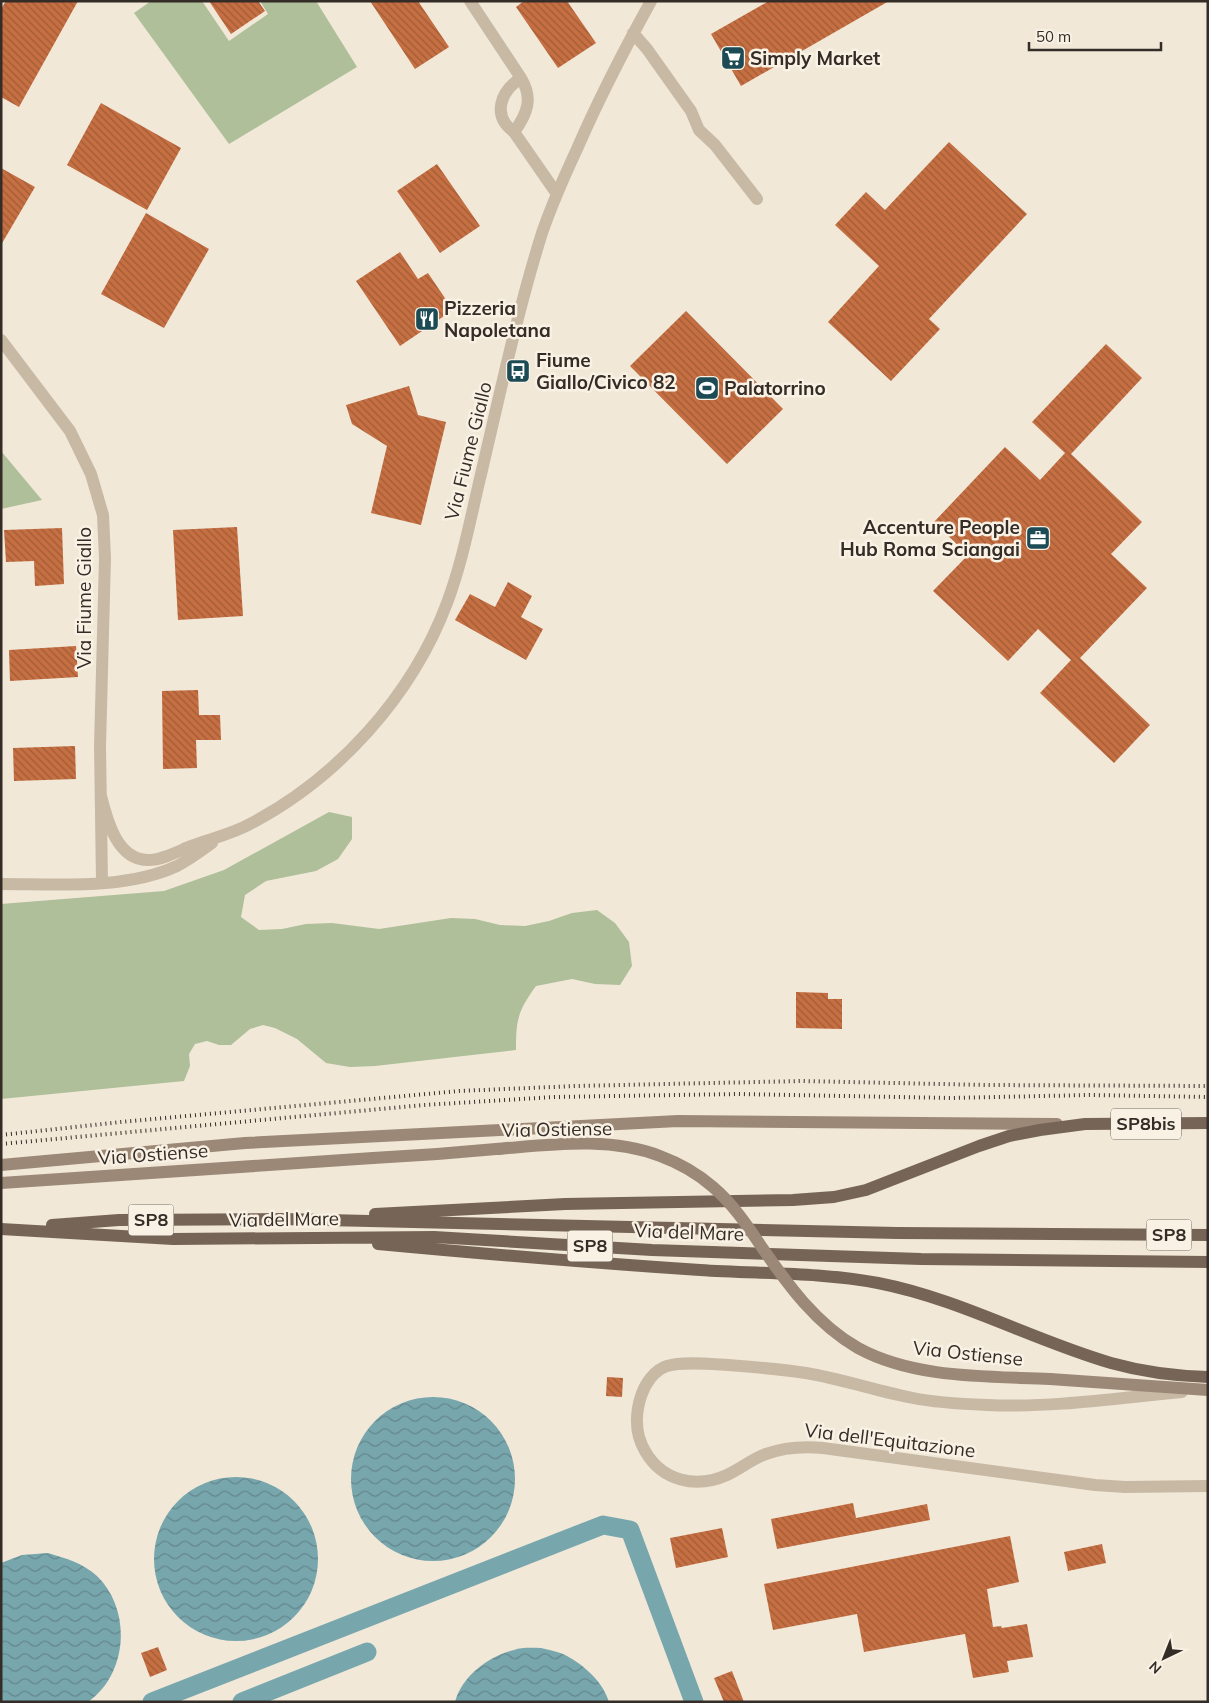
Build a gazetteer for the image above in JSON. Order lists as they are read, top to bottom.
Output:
{
  "streets": {
    "main road": [
      "SP8bis",
      "Via Ostiense",
      "Via del Mare",
      "SP8"
    ],
    "street": ["Via Fiume Giallo", "Via dell'Equitazione"]
  },
  "crossings": [
    ["Via Ostiense", "Via dell'Equitazione"]
  ],
  "places": {
    "supermarket": ["Simply Market"],
    "restaurant": ["Pizzeria Napoletana"],
    "bus stop": ["Fiume Giallo/Civico 82"],
    "sports": ["Palatorrino"],
    "office": ["Accenture People Hub Roma Sciangai"]
  },
  "scale_bar": "50 m",
  "north": "bottom left"
}
